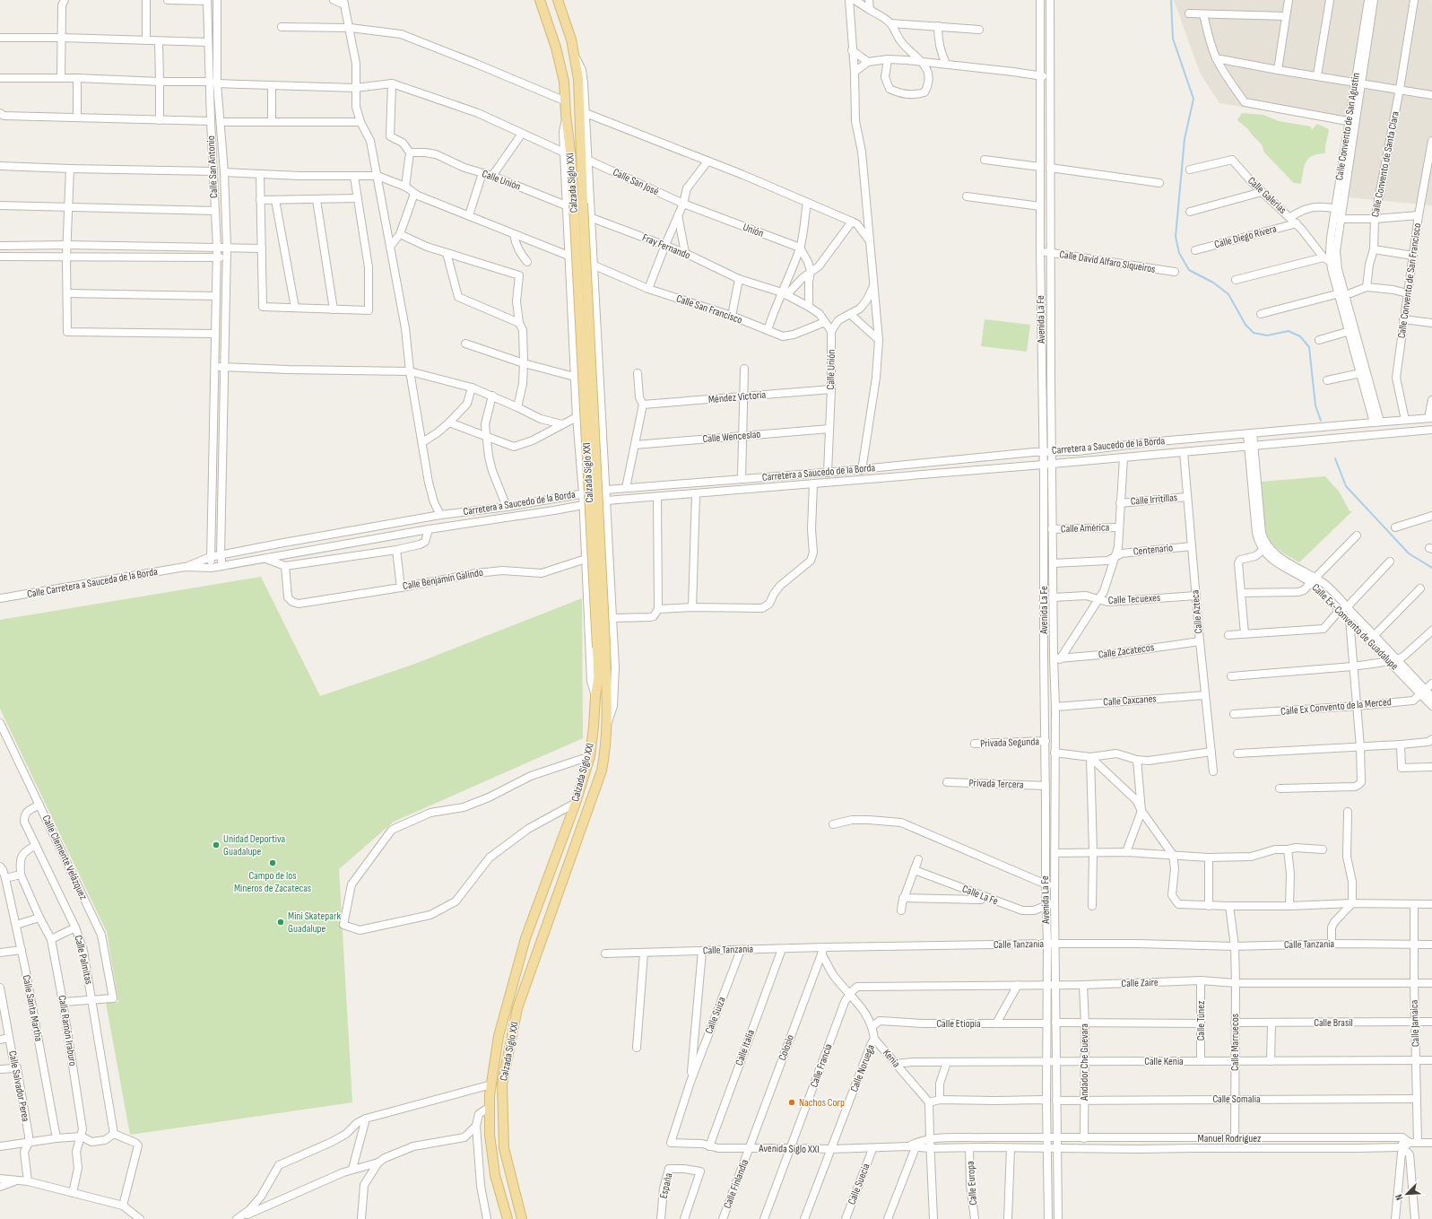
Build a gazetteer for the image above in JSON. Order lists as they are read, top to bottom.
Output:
{
  "streets": {
    "main road": ["Calzada Siglo XXI"],
    "street": [
      "Calle Convento de San Agustin",
      "Calle Convento de Santa Clara",
      "Calle San Antonio",
      "Calle Unión",
      "Calle San José",
      "Calle Galerias",
      "Unión",
      "Calle Diego Rivera",
      "Fray Fernando",
      "Calle David Alfaro Siqueiros",
      "Calle Convento de San Francisco",
      "Calle San Francisco",
      "Avenida La Fe",
      "Méndez Victoria",
      "Calle Wenceslao",
      "Carretera a Saucedo de la Borda",
      "Calle Irritillas",
      "Calle América",
      "Centenario",
      "Calle Benjamín Galindo",
      "Calle Carretera a Sauceda de la Borda",
      "Calle Tecuexes",
      "Calle Azteca",
      "Calle Ex-Convento de Guadalupe",
      "Calle Zacatecos",
      "Calle Caxcanes",
      "Calle Ex Convento de la Merced",
      "Privada Segunda",
      "Privada Tercera",
      "Calle Clemente Velázquez",
      "Calle La Fe",
      "Calle Tanzania",
      "Calle Palmitas",
      "Calle Zaire",
      "Calle Santa Martha",
      "Calle Suiza",
      "Calle Túnez",
      "Calle Brasil",
      "Calle Etiopía",
      "Calle Jamaica",
      "Calle Ramón Iraburo",
      "Calle Marruecos",
      "Calle Italia",
      "Colosio",
      "Kenia",
      "Calle Kenia",
      "Andador Che Guevara",
      "Calle Francia",
      "Calle Noruega",
      "Calle Salvador Perea",
      "Calle Somalia",
      "Manuel Rodríguez",
      "Avenida Siglo XXI",
      "Calle Europa",
      "Calle Finlandia",
      "Calle Suecia",
      "España"
    ]
  },
  "crossings": [
    ["Calle Convento de San Agustin", "Calle Galerias"],
    ["Calle San Antonio", "Carretera a Saucedo de la Borda"],
    ["Calle Unión", "Calzada Siglo XXI"],
    ["Calle Unión", "Fray Fernando"],
    ["Calle Unión", "Méndez Victoria"],
    ["Calle Unión", "Calle Wenceslao"],
    ["Calle Unión", "Carretera a Saucedo de la Borda"],
    ["Calle San José", "Calzada Siglo XXI"],
    ["Calle San José", "Unión"],
    ["Calzada Siglo XXI", "Fray Fernando"],
    ["Calzada Siglo XXI", "Calle San Francisco"],
    ["Calzada Siglo XXI", "Carretera a Saucedo de la Borda"],
    ["Calle Galerias", "Calle Diego Rivera"],
    ["Fray Fernando", "Calle San Francisco"],
    ["Calle David Alfaro Siqueiros", "Avenida La Fe"],
    ["Calle Convento de San Francisco", "Carretera a Saucedo de la Borda"],
    ["Avenida La Fe", "Carretera a Saucedo de la Borda"],
    ["Avenida La Fe", "Calle América"],
    ["Avenida La Fe", "Centenario"],
    ["Avenida La Fe", "Calle Tecuexes"],
    ["Avenida La Fe", "Calle Zacatecos"],
    ["Avenida La Fe", "Calle Caxcanes"],
    ["Avenida La Fe", "Privada Segunda"],
    ["Avenida La Fe", "Privada Tercera"],
    ["Avenida La Fe", "Calle La Fe"],
    ["Avenida La Fe", "Calle Tanzania"],
    ["Avenida La Fe", "Calle Zaire"],
    ["Avenida La Fe", "Calle Etiopía"],
    ["Avenida La Fe", "Calle Kenia"],
    ["Avenida La Fe", "Calle Somalia"],
    ["Avenida La Fe", "Manuel Rodríguez"],
    ["Avenida La Fe", "Avenida Siglo XXI"],
    ["Carretera a Saucedo de la Borda", "Calle Carretera a Sauceda de la Borda"],
    ["Carretera a Saucedo de la Borda", "Calle Azteca"],
    ["Calle Irritillas", "Calle Azteca"],
    ["Centenario", "Calle Azteca"],
    ["Calle Tecuexes", "Calle Azteca"],
    ["Calle Azteca", "Calle Zacatecos"],
    ["Calle Azteca", "Calle Caxcanes"],
    ["Calle Ex-Convento de Guadalupe", "Calle Ex Convento de la Merced"],
    ["Calle Clemente Velázquez", "Calle Palmitas"],
    ["Calle Tanzania", "Calle Suiza"],
    ["Calle Tanzania", "Calle Jamaica"],
    ["Calle Tanzania", "Calle Marruecos"],
    ["Calle Tanzania", "Calle Italia"],
    ["Calle Tanzania", "Colosio"],
    ["Calle Zaire", "Calle Túnez"],
    ["Calle Zaire", "Calle Jamaica"],
    ["Calle Zaire", "Calle Marruecos"],
    ["Calle Zaire", "Andador Che Guevara"],
    ["Calle Zaire", "Calle Francia"],
    ["Calle Suiza", "Avenida Siglo XXI"],
    ["Calle Túnez", "Calle Kenia"],
    ["Calle Brasil", "Calle Jamaica"],
    ["Calle Brasil", "Calle Marruecos"],
    ["Calle Jamaica", "Calle Kenia"],
    ["Calle Jamaica", "Calle Somalia"],
    ["Calle Marruecos", "Calle Kenia"],
    ["Calle Marruecos", "Calle Somalia"],
    ["Calle Marruecos", "Manuel Rodríguez"],
    ["Calle Italia", "Avenida Siglo XXI"],
    ["Colosio", "Avenida Siglo XXI"],
    ["Colosio", "Calle Finlandia"],
    ["Kenia", "Calle Kenia"],
    ["Kenia", "Calle Noruega"],
    ["Calle Kenia", "Andador Che Guevara"],
    ["Andador Che Guevara", "Calle Somalia"],
    ["Andador Che Guevara", "Manuel Rodríguez"],
    ["Calle Francia", "Avenida Siglo XXI"],
    ["Calle Noruega", "Avenida Siglo XXI"],
    ["Manuel Rodríguez", "Avenida Siglo XXI"],
    ["Avenida Siglo XXI", "Calle Europa"],
    ["Avenida Siglo XXI", "Calle Finlandia"],
    ["Avenida Siglo XXI", "Calle Suecia"]
  ],
  "places": [
    "Unidad Deportiva Guadalupe",
    "Campo de los Mineros de Zacatecas",
    "Mini Skatepark Guadalupe",
    "Nachos Corp"
  ],
  "north": "bottom left"
}
